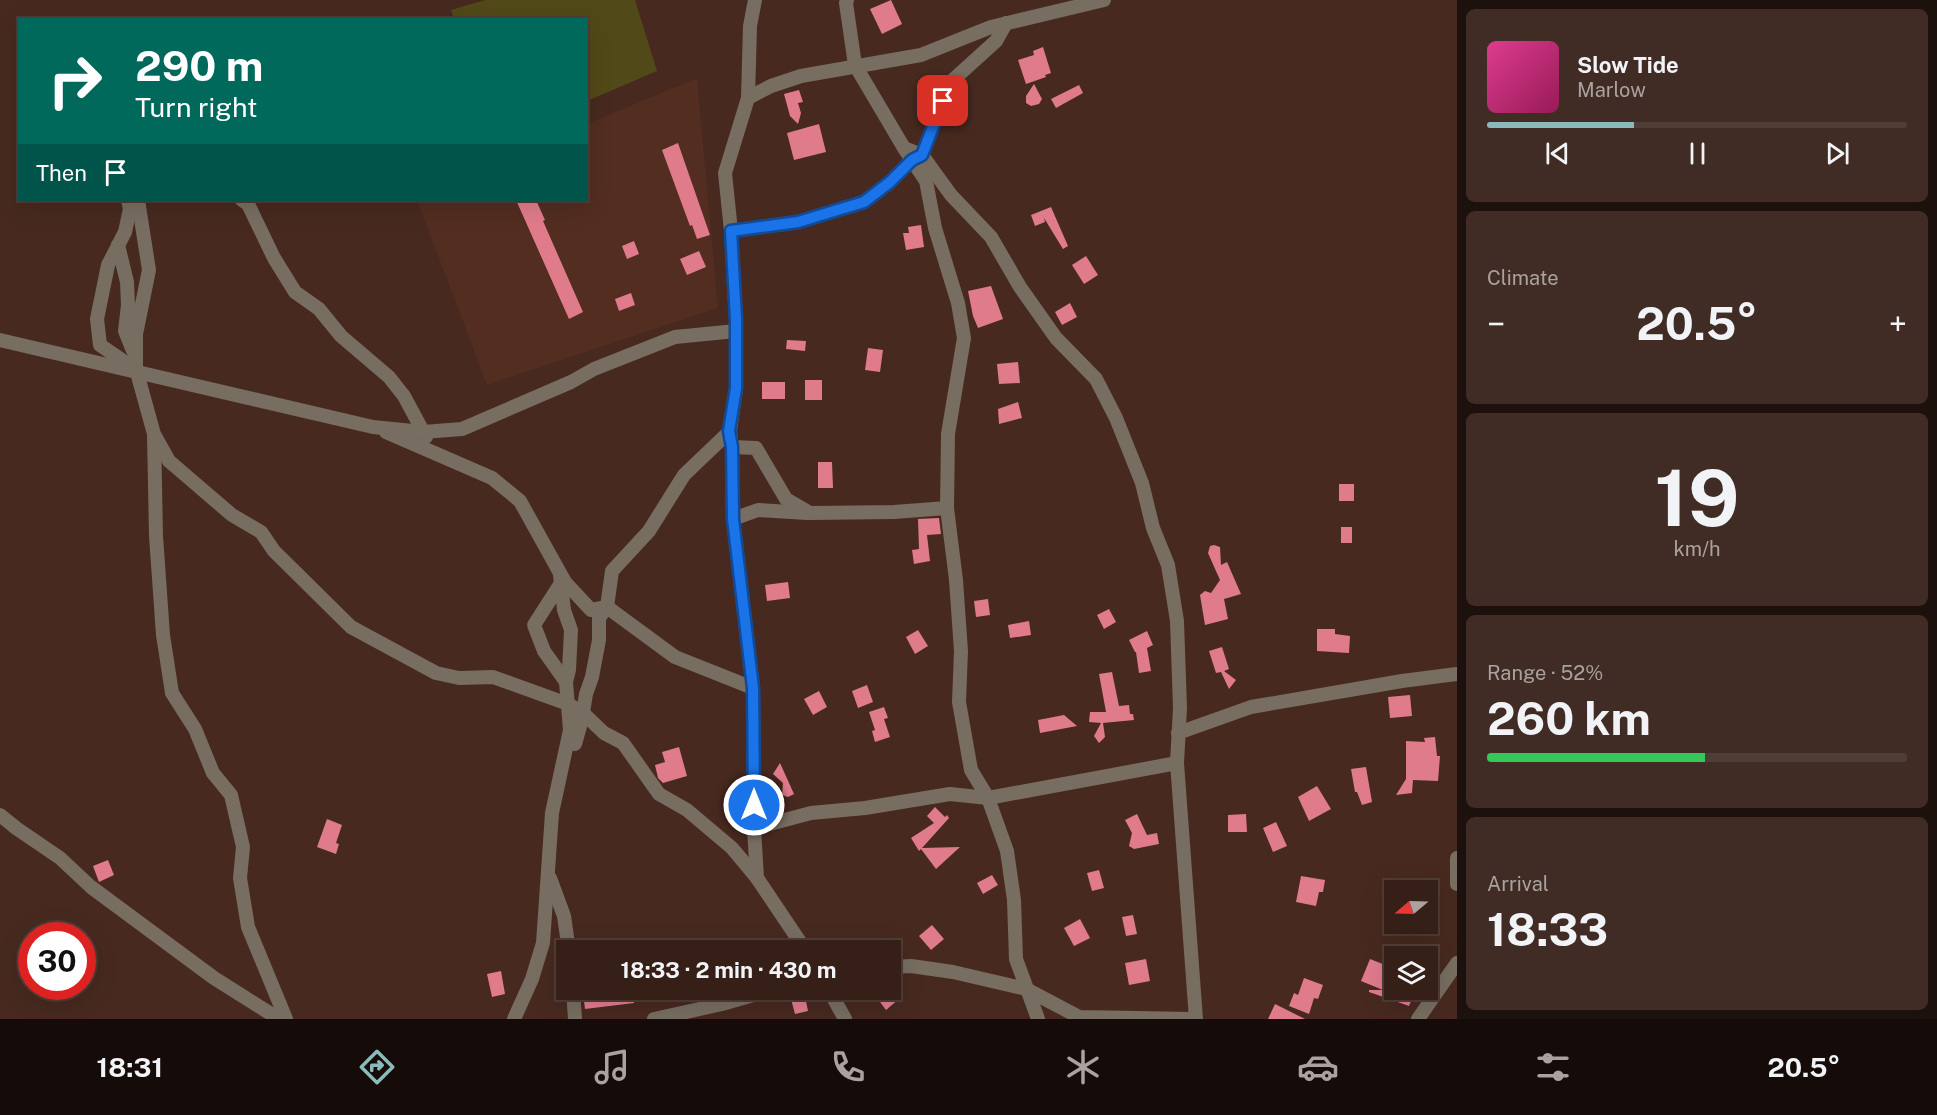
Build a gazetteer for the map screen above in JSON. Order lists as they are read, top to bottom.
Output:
{
  "north": "left",
  "page": {
    "turn": ["290 m", "Turn right"],
    "song": ["Slow Tide", "Marlow"],
    "then": "Then",
    "tile": [
      "Climate",
      ["19", "km/h"],
      ["Range · 52%", "260 km"],
      ["Arrival", "18:33"]
    ],
    "heat": ["−", "20.5°", "+"],
    "limit": "30",
    "trip": "18:33 · 2 min · 430 m",
    "tabs": ["18:31", "20.5°"]
  }
}
